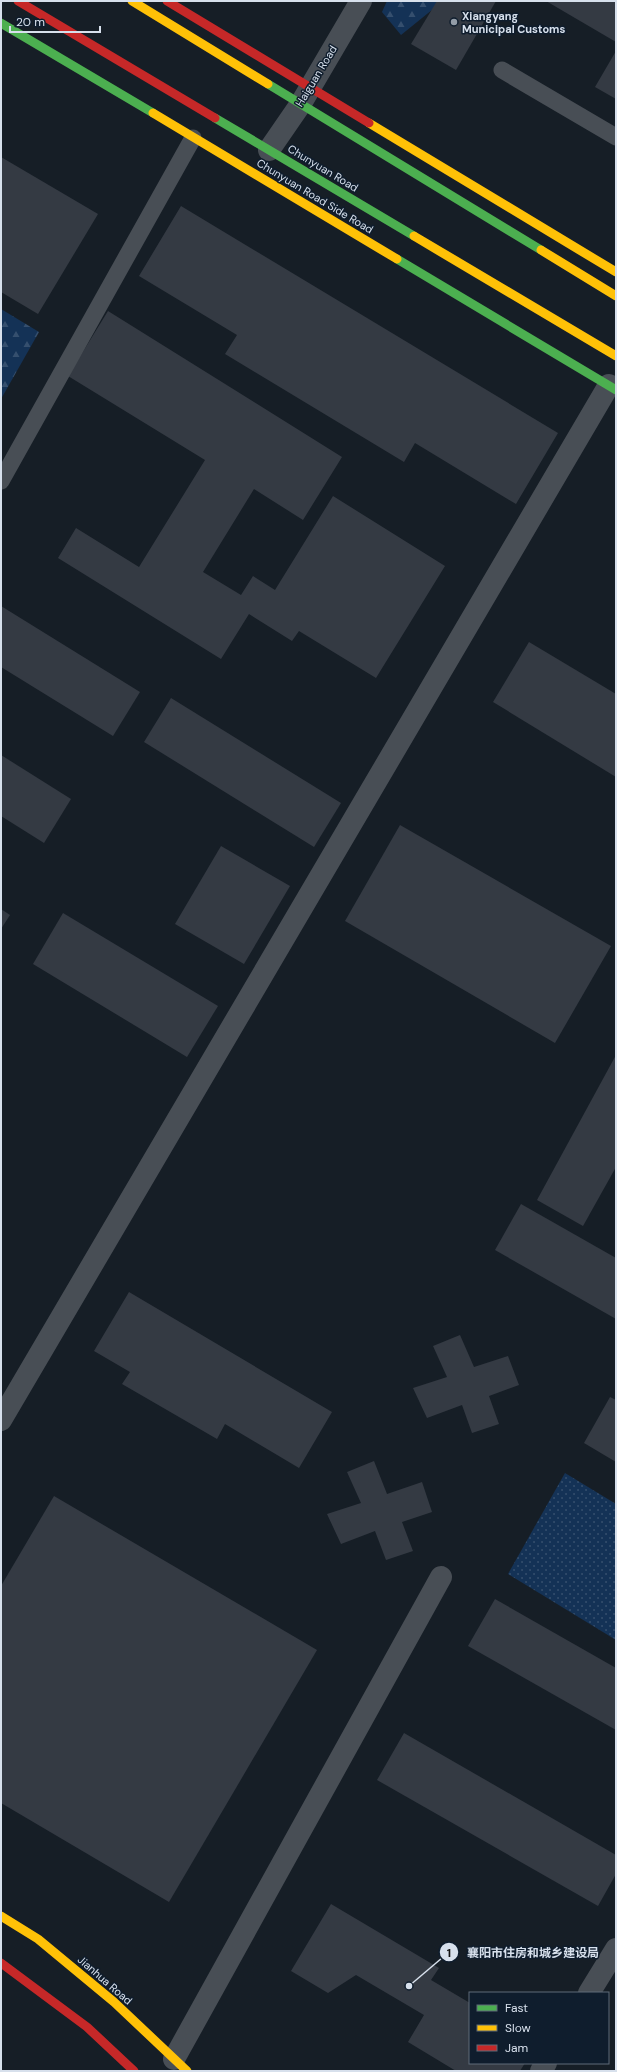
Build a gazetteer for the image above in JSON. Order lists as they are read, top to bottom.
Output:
{
  "streets": {
    "main road": ["Chunyuan Road", "Chunyuan Road Side Road", "Jianhua Road"],
    "street": ["Haiguan Road"]
  },
  "crossings": [
    ["Haiguan Road", "Chunyuan Road"]
  ],
  "places": ["Xiangyang Municipal Customs", "襄阳市住房和城乡建设局"],
  "legend": ["Fast", "Slow", "Jam"],
  "scale_bar": "20 m"
}
